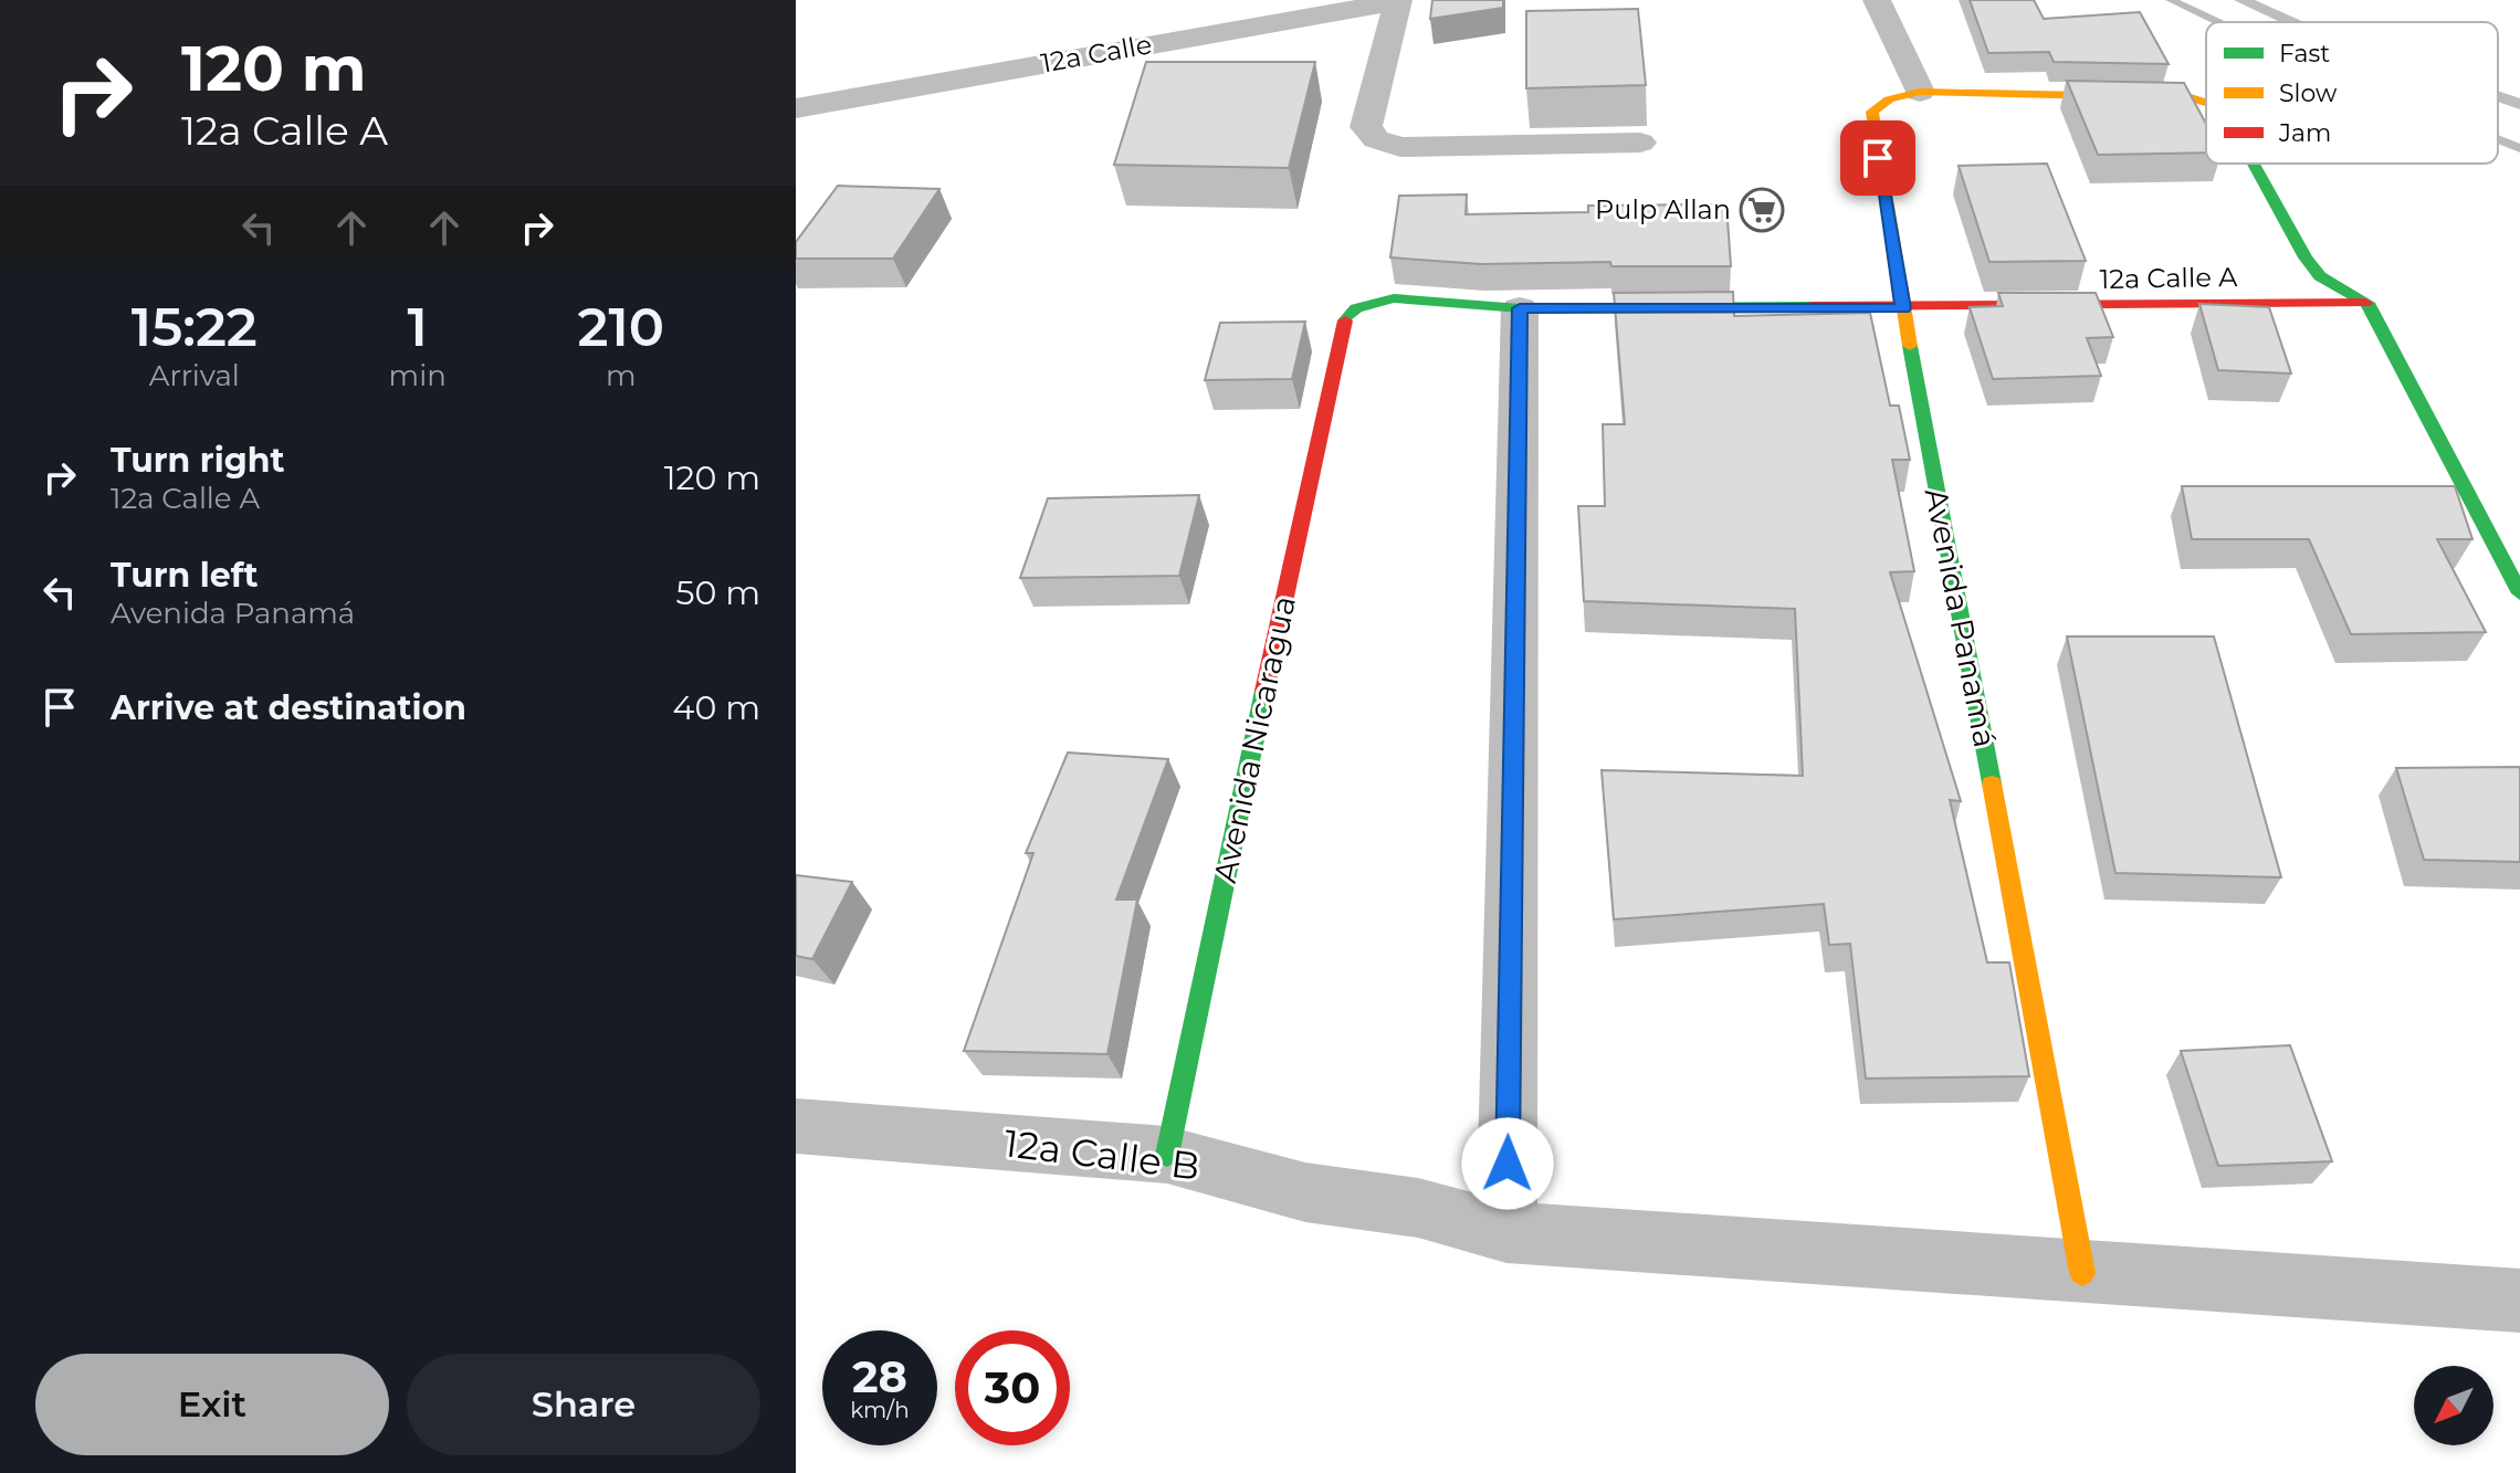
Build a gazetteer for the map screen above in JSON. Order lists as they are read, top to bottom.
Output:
{
  "streets": {
    "street": [
      "12a Calle",
      "12a Calle A",
      "Avenida Panamá",
      "Avenida Nicaragua",
      "12a Calle B"
    ]
  },
  "crossings": [
    ["12a Calle A", "Avenida Panamá"],
    ["12a Calle A", "Avenida Nicaragua"],
    ["Avenida Panamá", "12a Calle B"],
    ["Avenida Nicaragua", "12a Calle B"]
  ],
  "places": {
    "supermarket": ["Pulp Allan"]
  },
  "legend": ["Fast", "Slow", "Jam"],
  "north": "bottom left",
  "page": {
    "turn": ["120 m", "12a Calle A"],
    "eta": [
      "15:22",
      "Arrival",
      "1",
      "min",
      "210",
      "m"
    ],
    "list": [
      {
        "name": "Turn right",
        "note": "12a Calle A",
        "value": "120 m"
      },
      {
        "name": "Turn left",
        "note": "Avenida Panamá",
        "value": "50 m"
      },
      {
        "name": "Arrive at destination",
        "value": "40 m"
      }
    ],
    "speed": "28 km/h",
    "limit": "30",
    "buttons": ["Exit", "Share"]
  }
}
